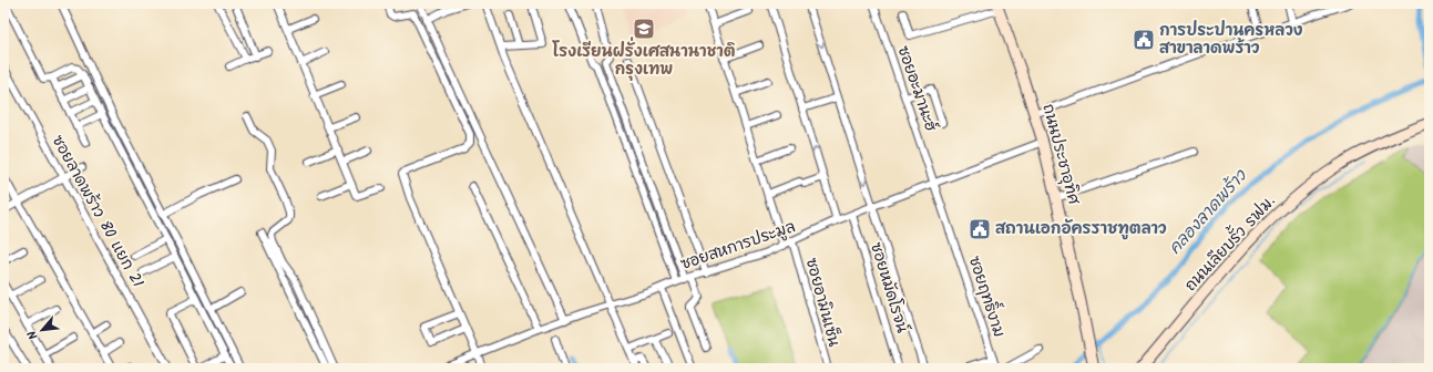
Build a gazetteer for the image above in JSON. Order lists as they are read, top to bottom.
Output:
{
  "streets": {
    "street": [
      "ซอยอะมานะฮ์",
      "ถนนประชาอุทิศ",
      "ซอยลาดพร้าว 80 แยก 21",
      "ถนนเลียบรั้ว รฟม.",
      "ซอยสหการประมูล",
      "ซอยหมัดโรจน์",
      "ซอยฤทธิ์งาม",
      "ซอยอามินเซ็น"
    ]
  },
  "crossings": [
    ["ซอยอะมานะฮ์", "ซอยสหการประมูล"],
    ["ซอยอะมานะฮ์", "ซอยฤทธิ์งาม"],
    ["ถนนประชาอุทิศ", "ซอยสหการประมูล"],
    ["ซอยสหการประมูล", "ซอยหมัดโรจน์"],
    ["ซอยสหการประมูล", "ซอยฤทธิ์งาม"],
    ["ซอยสหการประมูล", "ซอยอามินเซ็น"]
  ],
  "water": ["คลองลาดพร้าว"],
  "places": {
    "school or university": ["โรงเรียนฝรั่งเศสนานาชาติ กรุงเทพ"],
    "public building": ["การประปานครหลวง สาขาลาดพร้าว", "สถานเอกอัครราชทูตลาว"]
  },
  "north": "bottom left"
}
